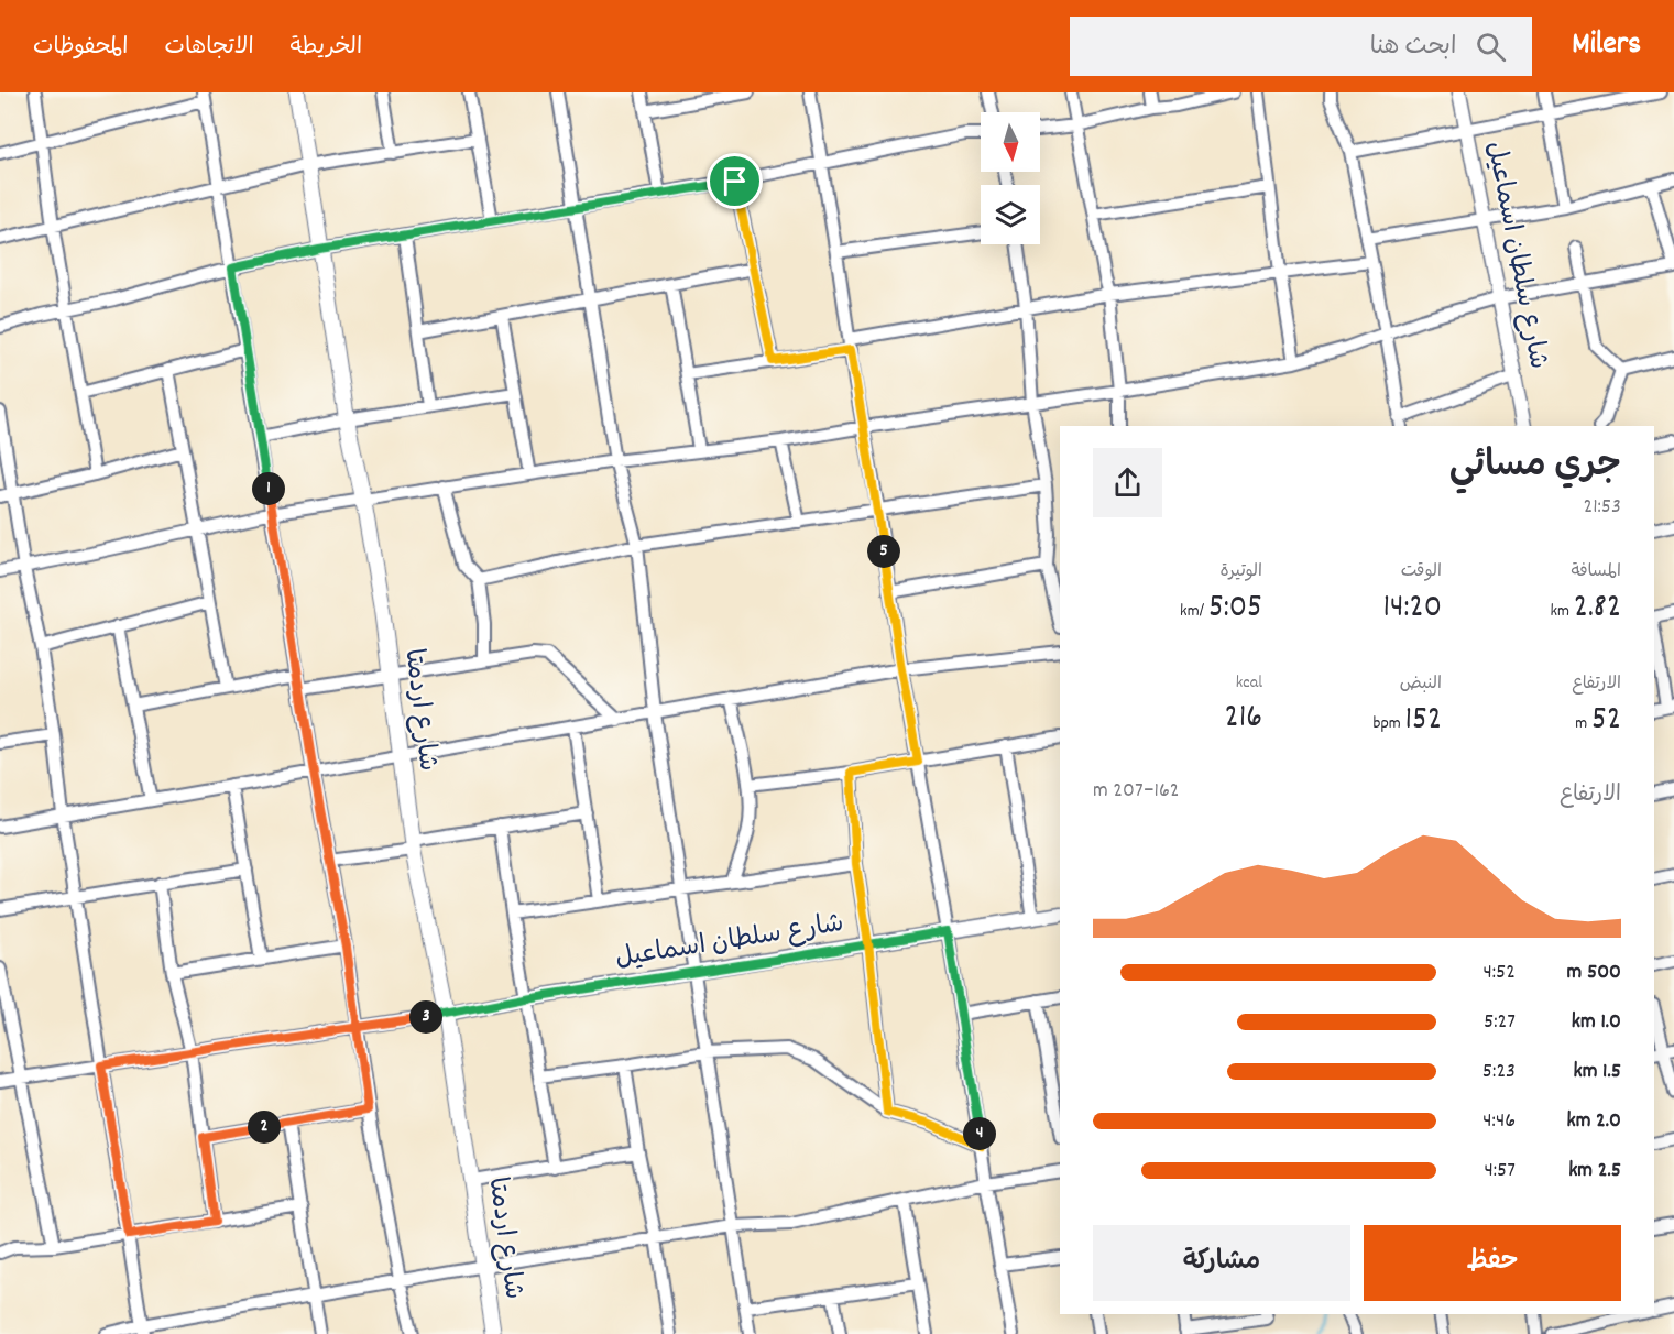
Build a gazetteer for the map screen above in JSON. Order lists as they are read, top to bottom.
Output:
{
  "streets": {
    "main road": ["شارع اردمتا"],
    "street": ["شارع سلطان اسماعيل"]
  },
  "crossings": [
    ["شارع سلطان اسماعيل", "شارع اردمتا"]
  ],
  "north": "bottom",
  "page": {
    "header": "Milers",
    "search": "ابحث هنا",
    "nav": ["الخريطة", "الاتجاهات", "المحفوظات"],
    "heading": ["جري مسائي", "21:53"],
    "pins": [
      "1",
      "5",
      "3",
      "2",
      "4"
    ],
    "stats": [
      ["المسافة", "2.82 km"],
      ["الوقت", "14:20"],
      ["الوتيرة", "5:05 /km"],
      ["الارتفاع", "52 m"],
      ["النبض", "152 bpm"],
      ["kcal", "216"]
    ],
    "chart": ["الارتفاع", "162–207 m"],
    "list": [
      {
        "name": "500 m",
        "note": "4:52"
      },
      {
        "name": "1.0 km",
        "note": "5:27"
      },
      {
        "name": "1.5 km",
        "note": "5:23"
      },
      {
        "name": "2.0 km",
        "note": "4:46"
      },
      {
        "name": "2.5 km",
        "note": "4:57"
      }
    ],
    "buttons": ["حفظ", "مشاركة"]
  }
}
